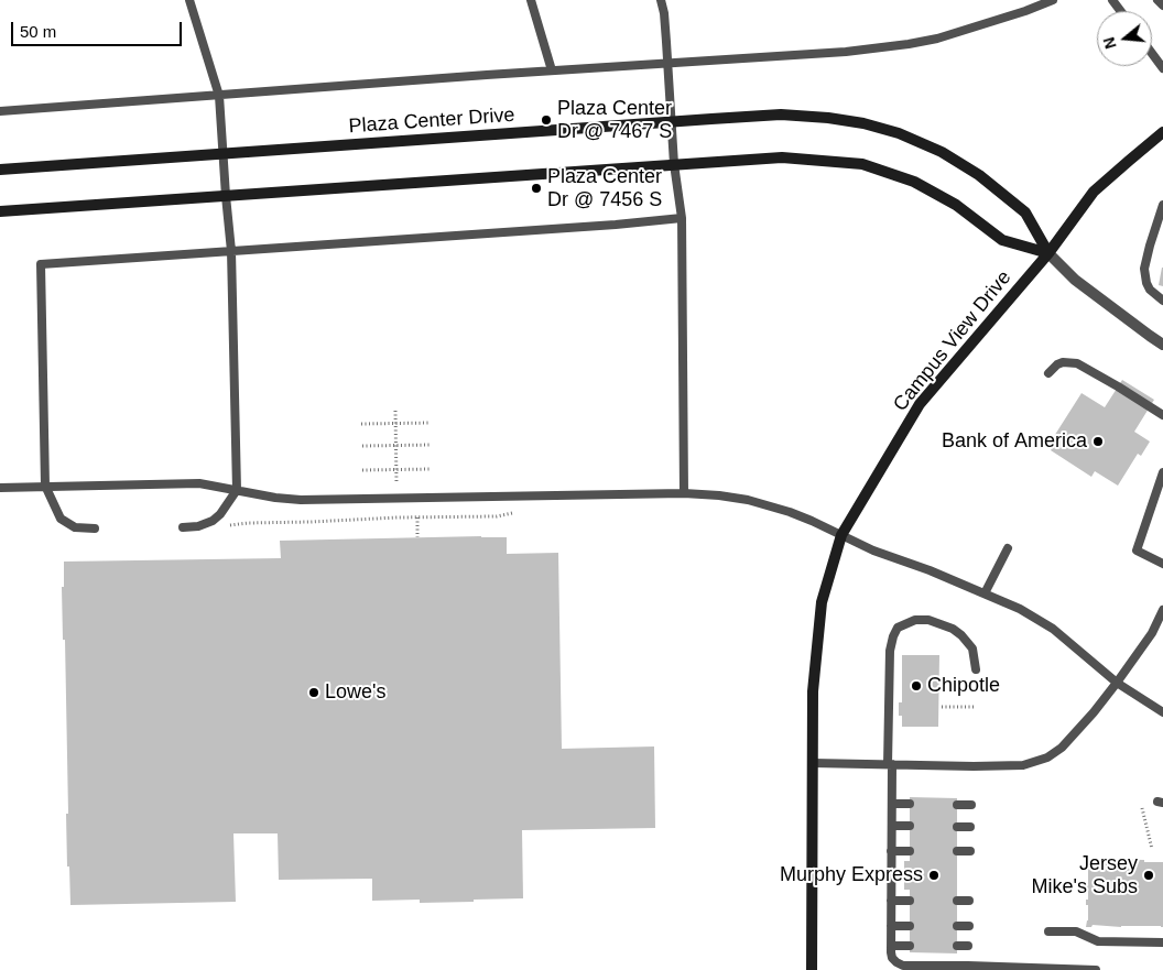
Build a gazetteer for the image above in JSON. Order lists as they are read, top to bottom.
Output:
{
  "streets": {
    "street": ["Plaza Center Drive", "Campus View Drive"]
  },
  "crossings": [
    ["Plaza Center Drive", "Campus View Drive"]
  ],
  "places": [
    "Plaza Center Dr @ 7467 S",
    "Plaza Center Dr @ 7456 S",
    "Bank of America",
    "Chipotle",
    "Lowe's",
    "Murphy Express",
    "Jersey Mike's Subs"
  ],
  "scale_bar": "50 m",
  "north": "left"
}
